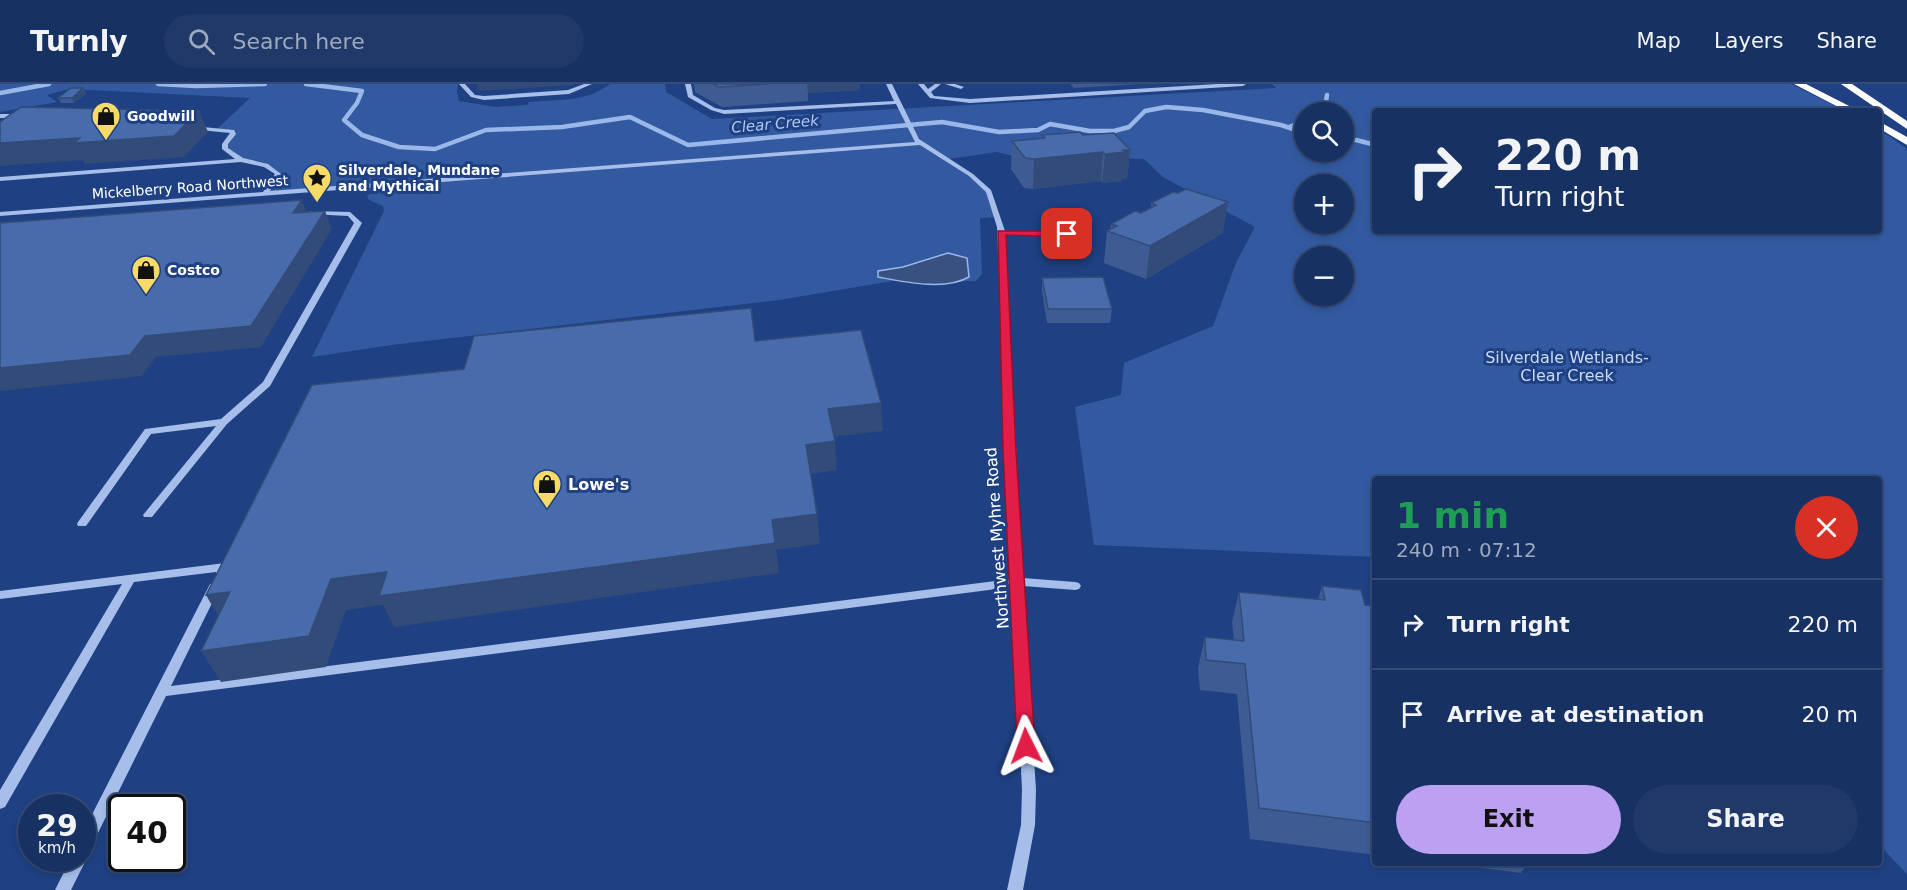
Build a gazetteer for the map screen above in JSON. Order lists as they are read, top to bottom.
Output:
{
  "streets": {
    "street": ["Mickelberry Road Northwest", "Northwest Myhre Road"]
  },
  "crossings": [
    ["Mickelberry Road Northwest", "Northwest Myhre Road"]
  ],
  "water": ["Clear Creek"],
  "parks": ["Silverdale Wetlands- Clear Creek"],
  "places": {
    "shop": ["Goodwill", "Costco", "Lowe's"],
    "place": ["Silverdale, Mundane and Mythical"]
  },
  "page": {
    "header": "Turnly",
    "search": "Search here",
    "nav": ["Map", "Layers", "Share"],
    "map_buttons": ["+", "−"],
    "turn": ["220 m", "Turn right"],
    "heading": ["1 min", "240 m · 07:12"],
    "list": [
      {
        "name": "Turn right",
        "value": "220 m"
      },
      {
        "name": "Arrive at destination",
        "value": "20 m"
      }
    ],
    "buttons": ["Exit", "Share"],
    "speed": "29 km/h",
    "limit": "40"
  }
}
